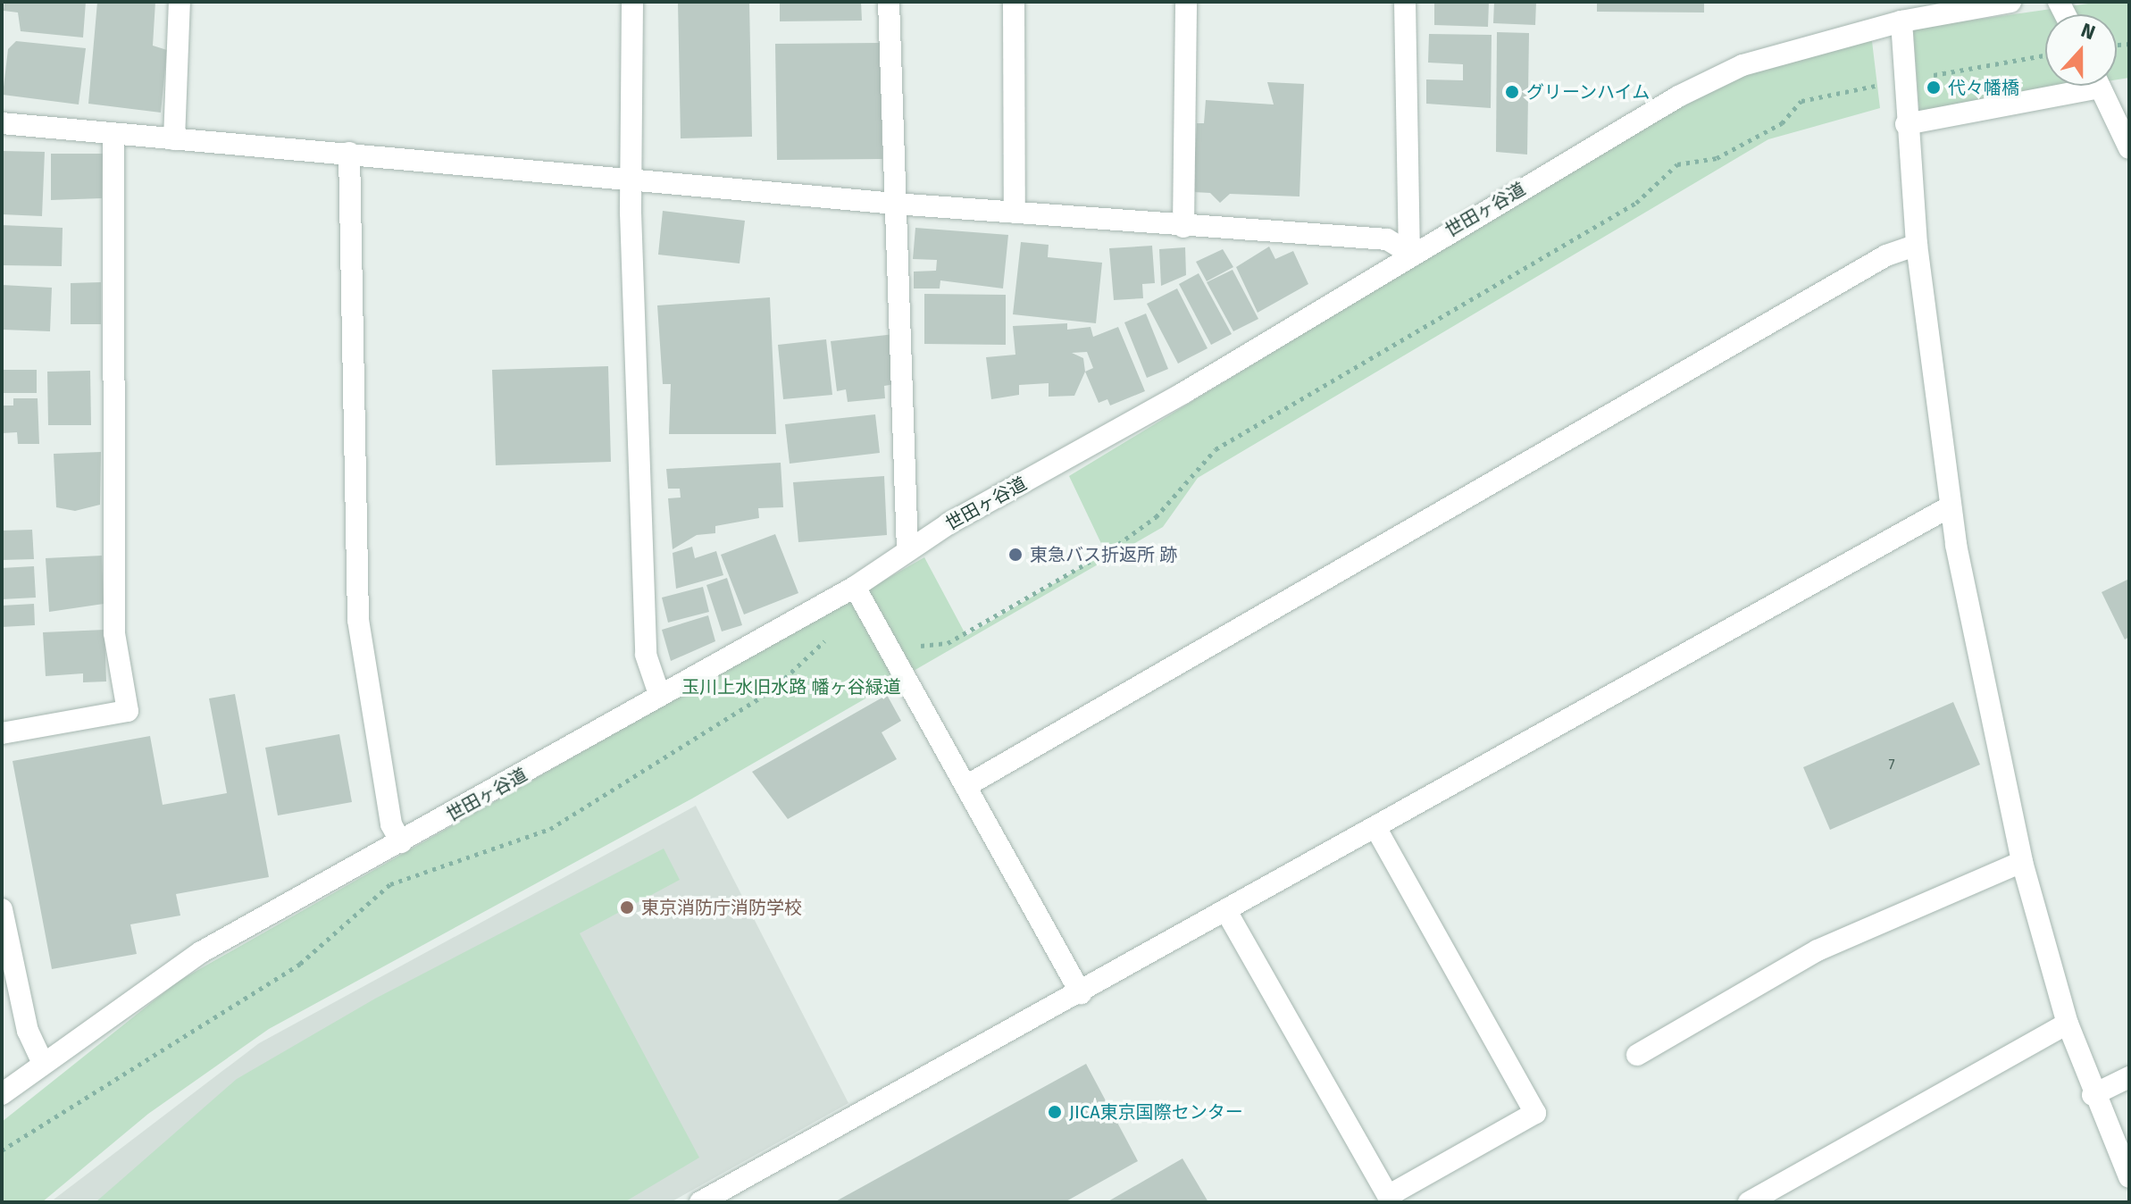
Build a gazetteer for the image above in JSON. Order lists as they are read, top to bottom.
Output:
{
  "streets": {
    "street": ["世田ヶ谷道"]
  },
  "parks": ["玉川上水旧水路 幡ヶ谷緑道"],
  "places": [
    "代々幡橋",
    "グリーンハイム",
    "東急バス折返所 跡",
    "東京消防庁消防学校",
    "JICA東京国際センター"
  ],
  "house_numbers": ["7"],
  "north": "top"
}
